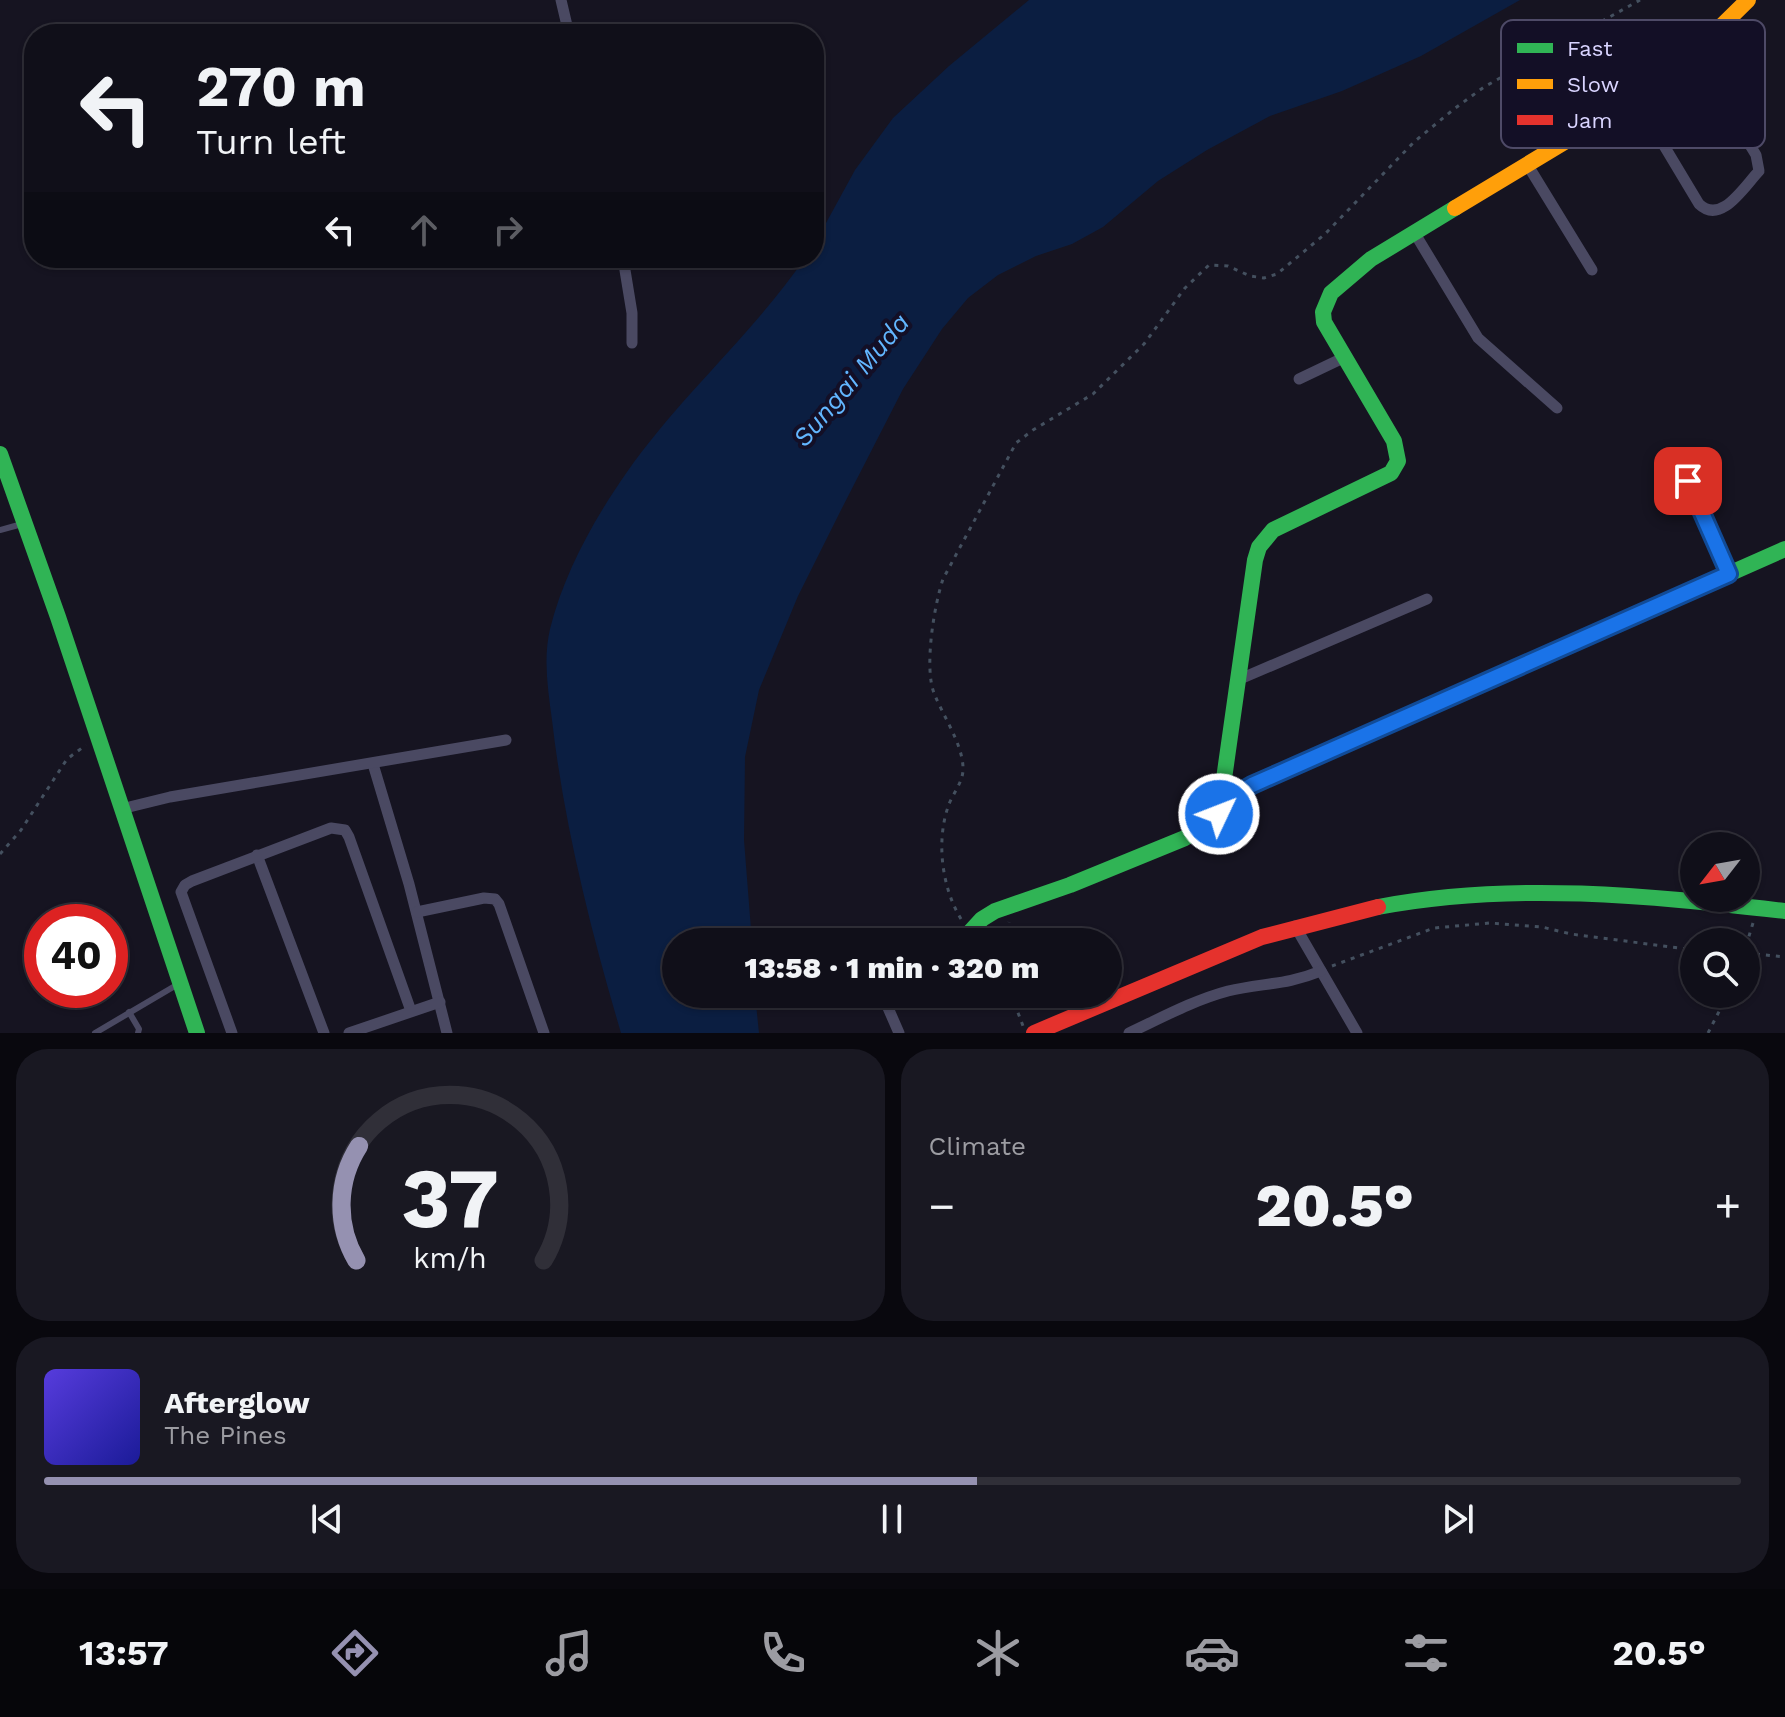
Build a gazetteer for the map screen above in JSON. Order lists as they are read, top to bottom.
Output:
{
  "water": ["Sungai Muda"],
  "legend": ["Fast", "Slow", "Jam"],
  "north": "bottom left",
  "page": {
    "turn": ["270 m", "Turn left"],
    "limit": "40",
    "trip": "13:58 · 1 min · 320 m",
    "tile": "Climate",
    "heat": ["−", "20.5°", "+"],
    "song": ["Afterglow", "The Pines"],
    "tabs": ["13:57", "20.5°"],
    "gauge": ["37", "km/h"]
  }
}
